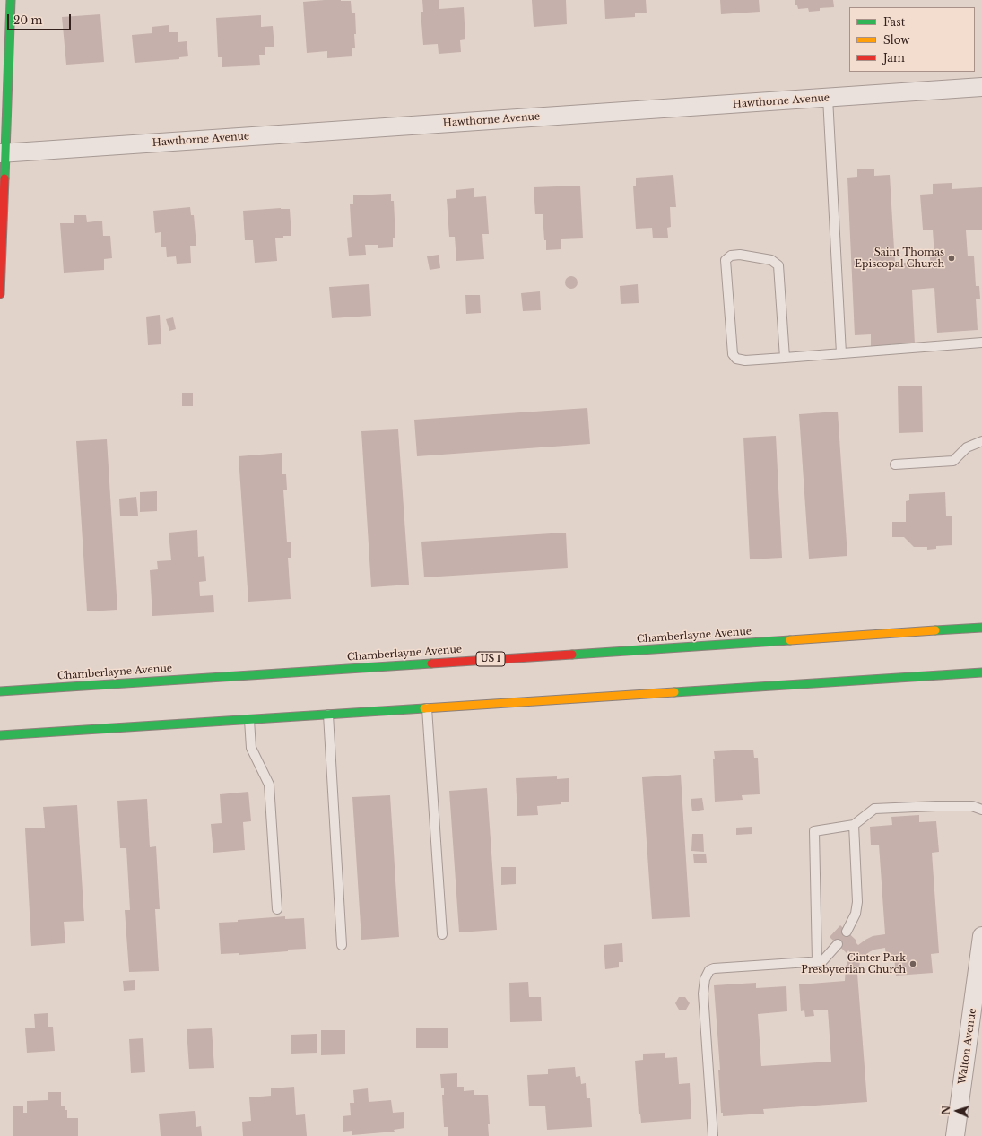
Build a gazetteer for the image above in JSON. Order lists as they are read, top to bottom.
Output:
{
  "streets": {
    "main road": ["Chamberlayne Avenue", "US 1"],
    "street": ["Hawthorne Avenue", "Walton Avenue"]
  },
  "places": ["Saint Thomas Episcopal Church", "Ginter Park Presbyterian Church"],
  "legend": ["Fast", "Slow", "Jam"],
  "scale_bar": "20 m",
  "north": "left"
}
